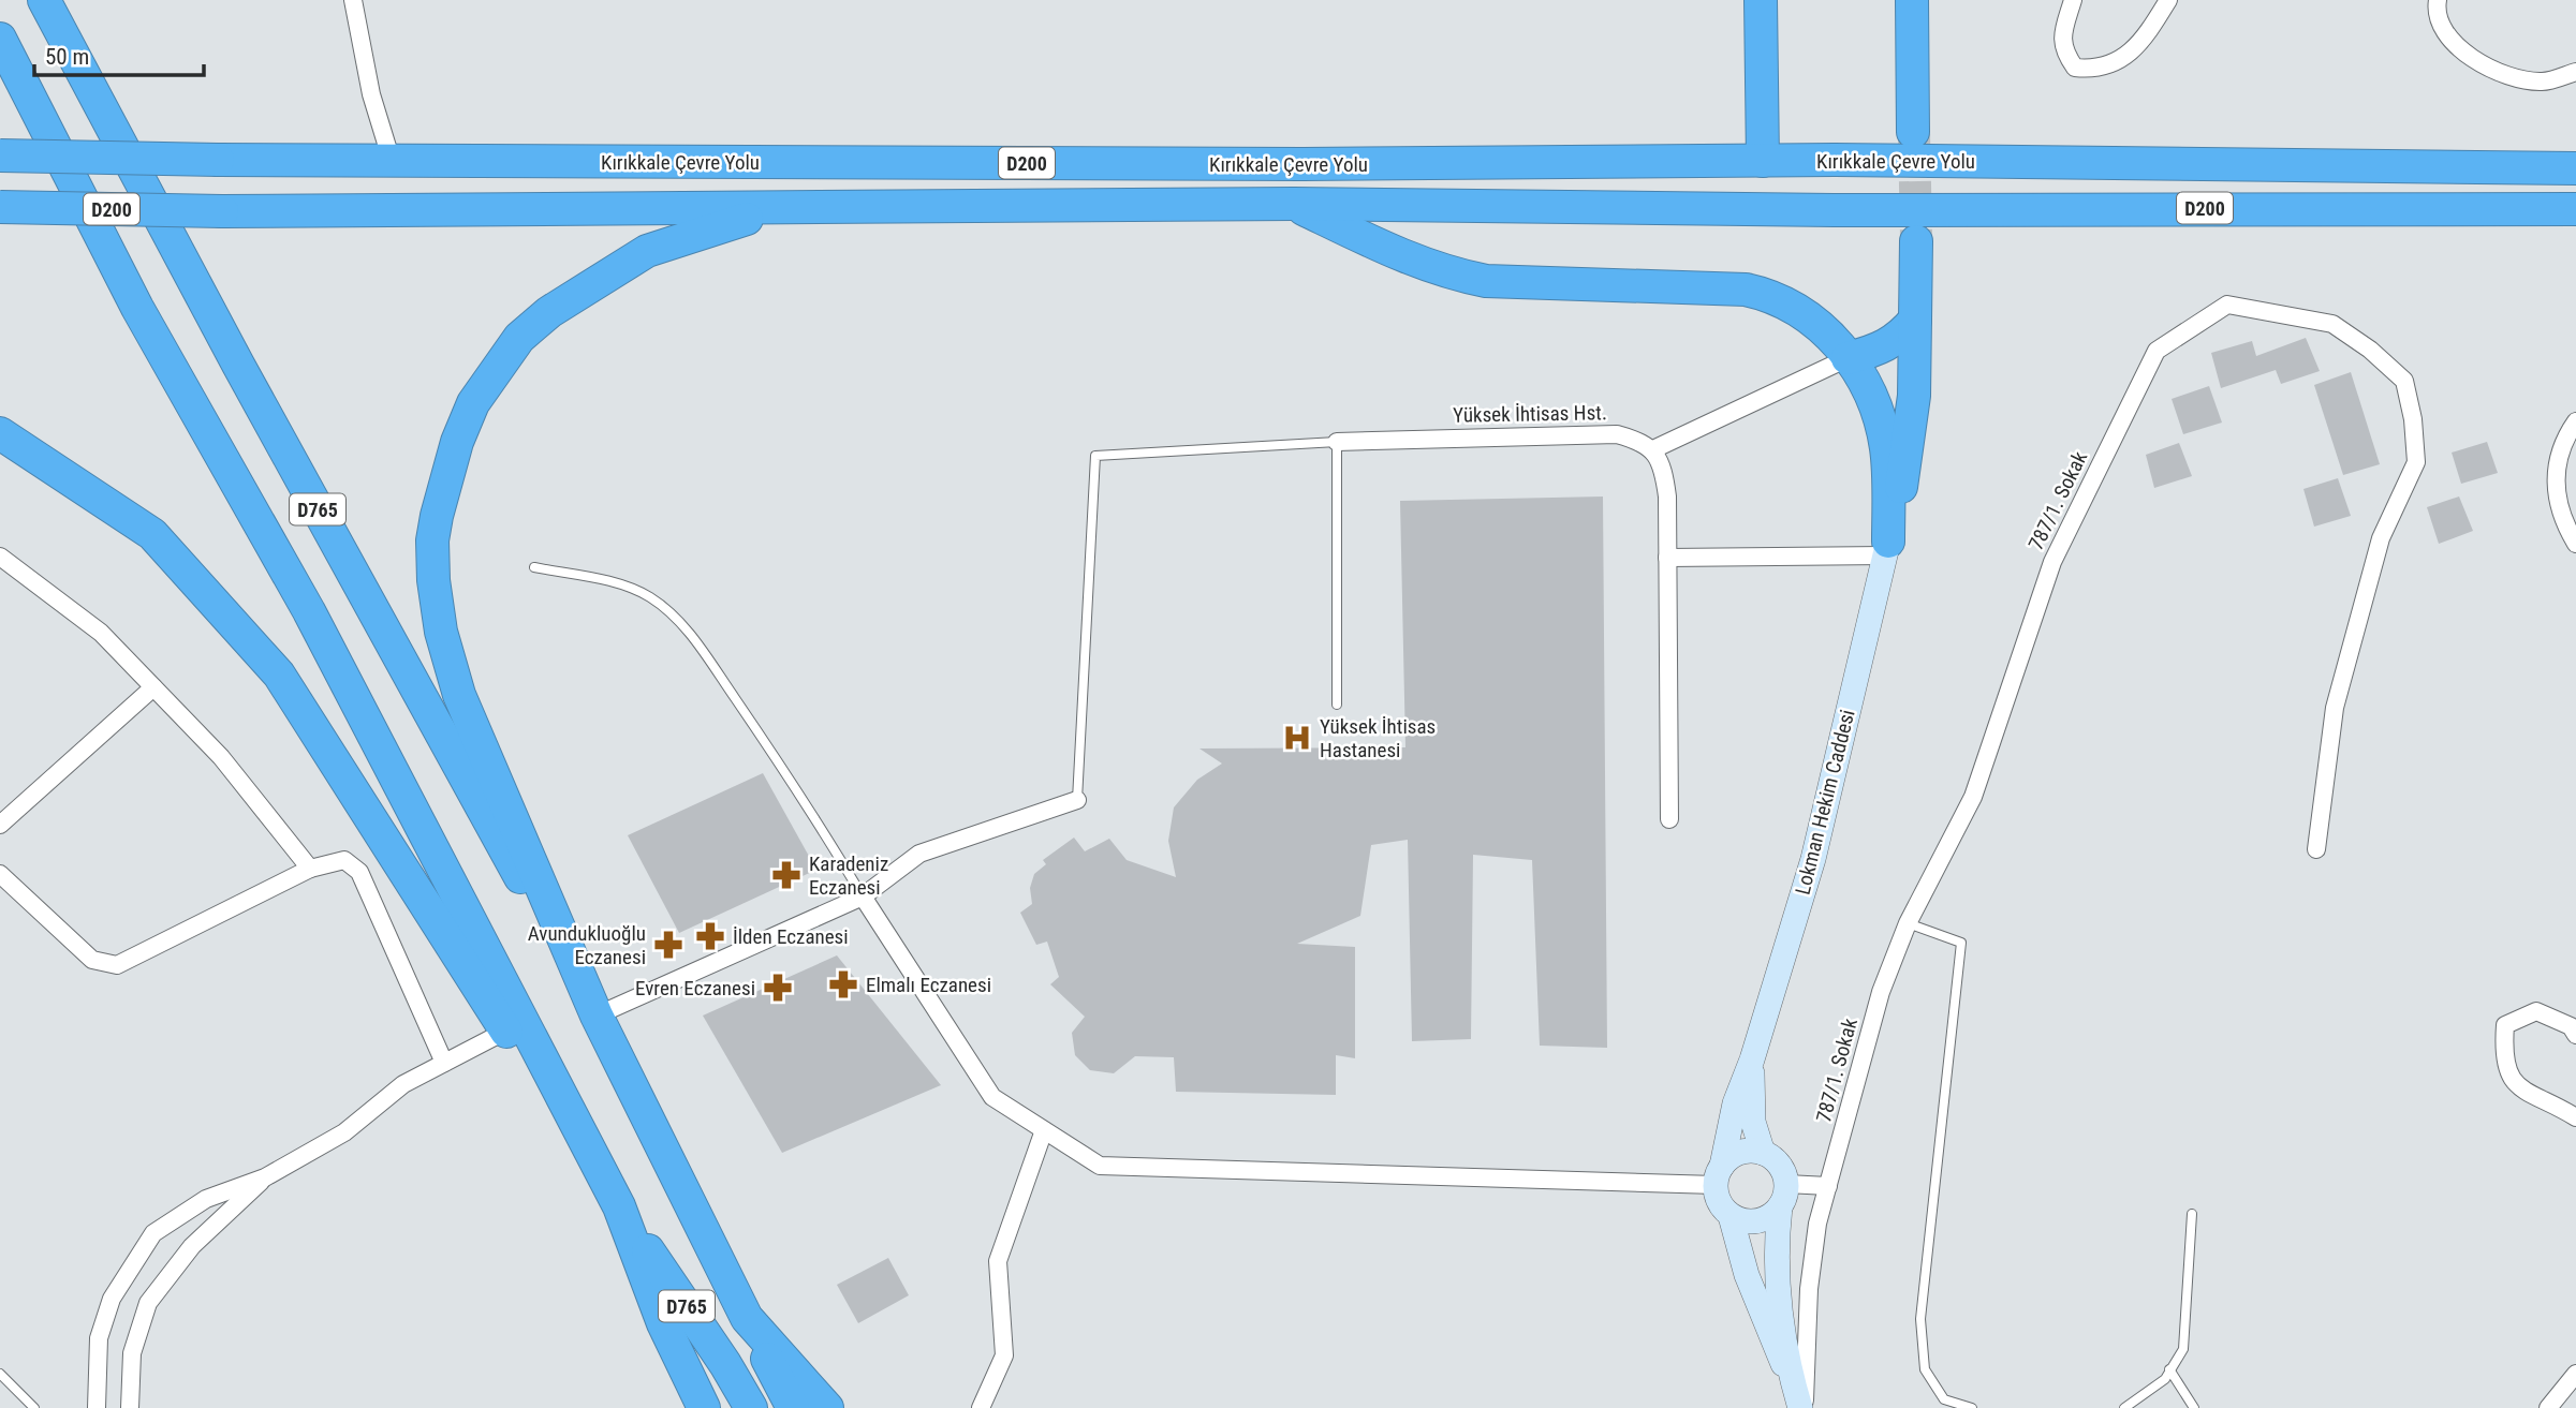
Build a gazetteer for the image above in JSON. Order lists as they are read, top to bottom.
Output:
{
  "streets": {
    "highway": ["Kırıkkale Çevre Yolu", "D200", "D765"],
    "street": ["Yüksek İhtisas Hst.", "787/1. Sokak", "Lokman Hekim Caddesi"]
  },
  "places": {
    "hospital": ["Yüksek İhtisas Hastanesi"],
    "pharmacy": [
      "Karadeniz Eczanesi",
      "İlden Eczanesi",
      "Avundukluoğlu Eczanesi",
      "Elmalı Eczanesi",
      "Evren Eczanesi"
    ]
  },
  "scale_bar": "50 m"
}
